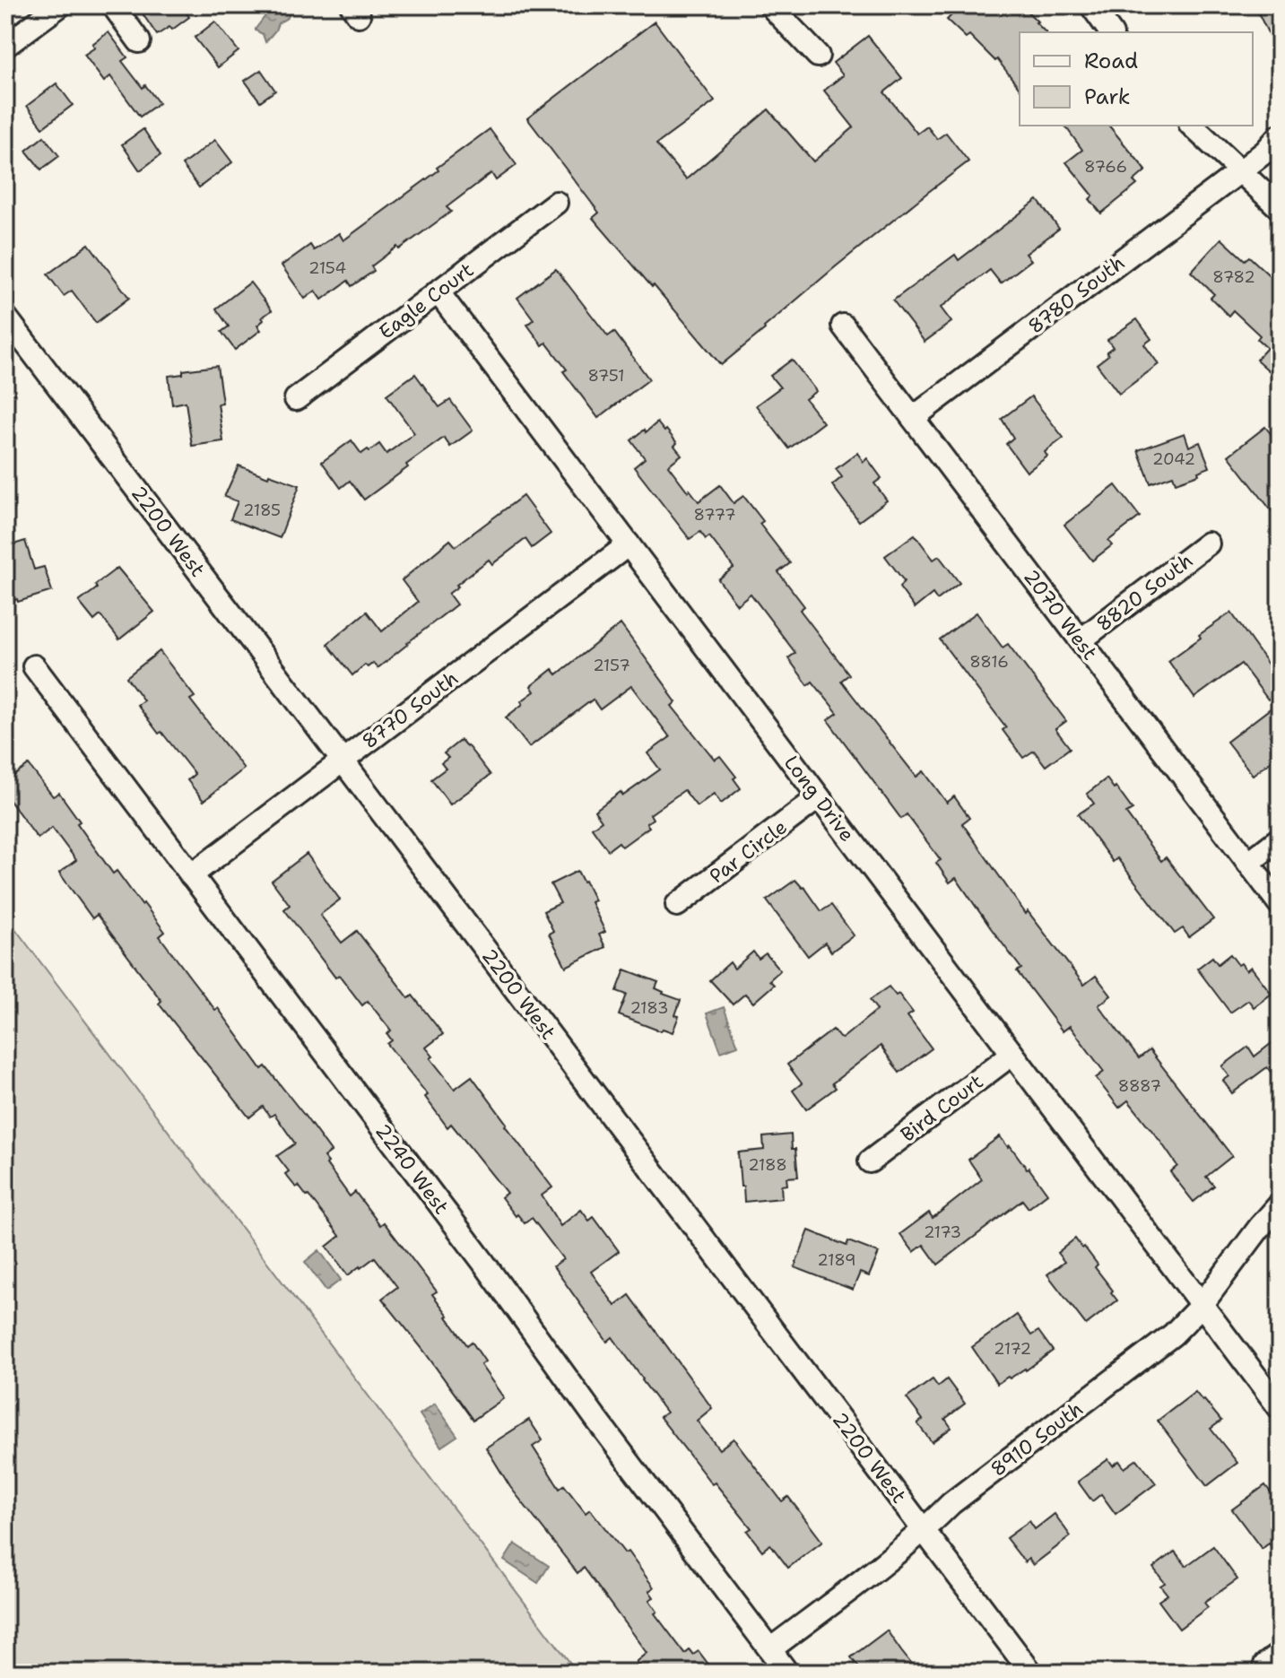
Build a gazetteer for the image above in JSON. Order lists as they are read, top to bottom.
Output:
{
  "streets": {
    "street": [
      "8780 South",
      "Eagle Court",
      "2200 West",
      "8820 South",
      "2070 West",
      "8770 South",
      "Long Drive",
      "Par Circle",
      "Bird Court",
      "2240 West",
      "8910 South"
    ]
  },
  "crossings": [
    ["8780 South", "2070 West"],
    ["Eagle Court", "Long Drive"],
    ["2200 West", "8770 South"],
    ["2200 West", "8910 South"],
    ["8820 South", "2070 West"],
    ["8770 South", "Long Drive"],
    ["8770 South", "2240 West"],
    ["Long Drive", "Par Circle"],
    ["Long Drive", "Bird Court"],
    ["Long Drive", "8910 South"],
    ["2240 West", "8910 South"]
  ],
  "house_numbers": [
    "8766",
    "2154",
    "8782",
    "8751",
    "2042",
    "2185",
    "8777",
    "8816",
    "2157",
    "2183",
    "8887",
    "2188",
    "2173",
    "2189",
    "2172"
  ],
  "legend": ["Road", "Park"]
}
